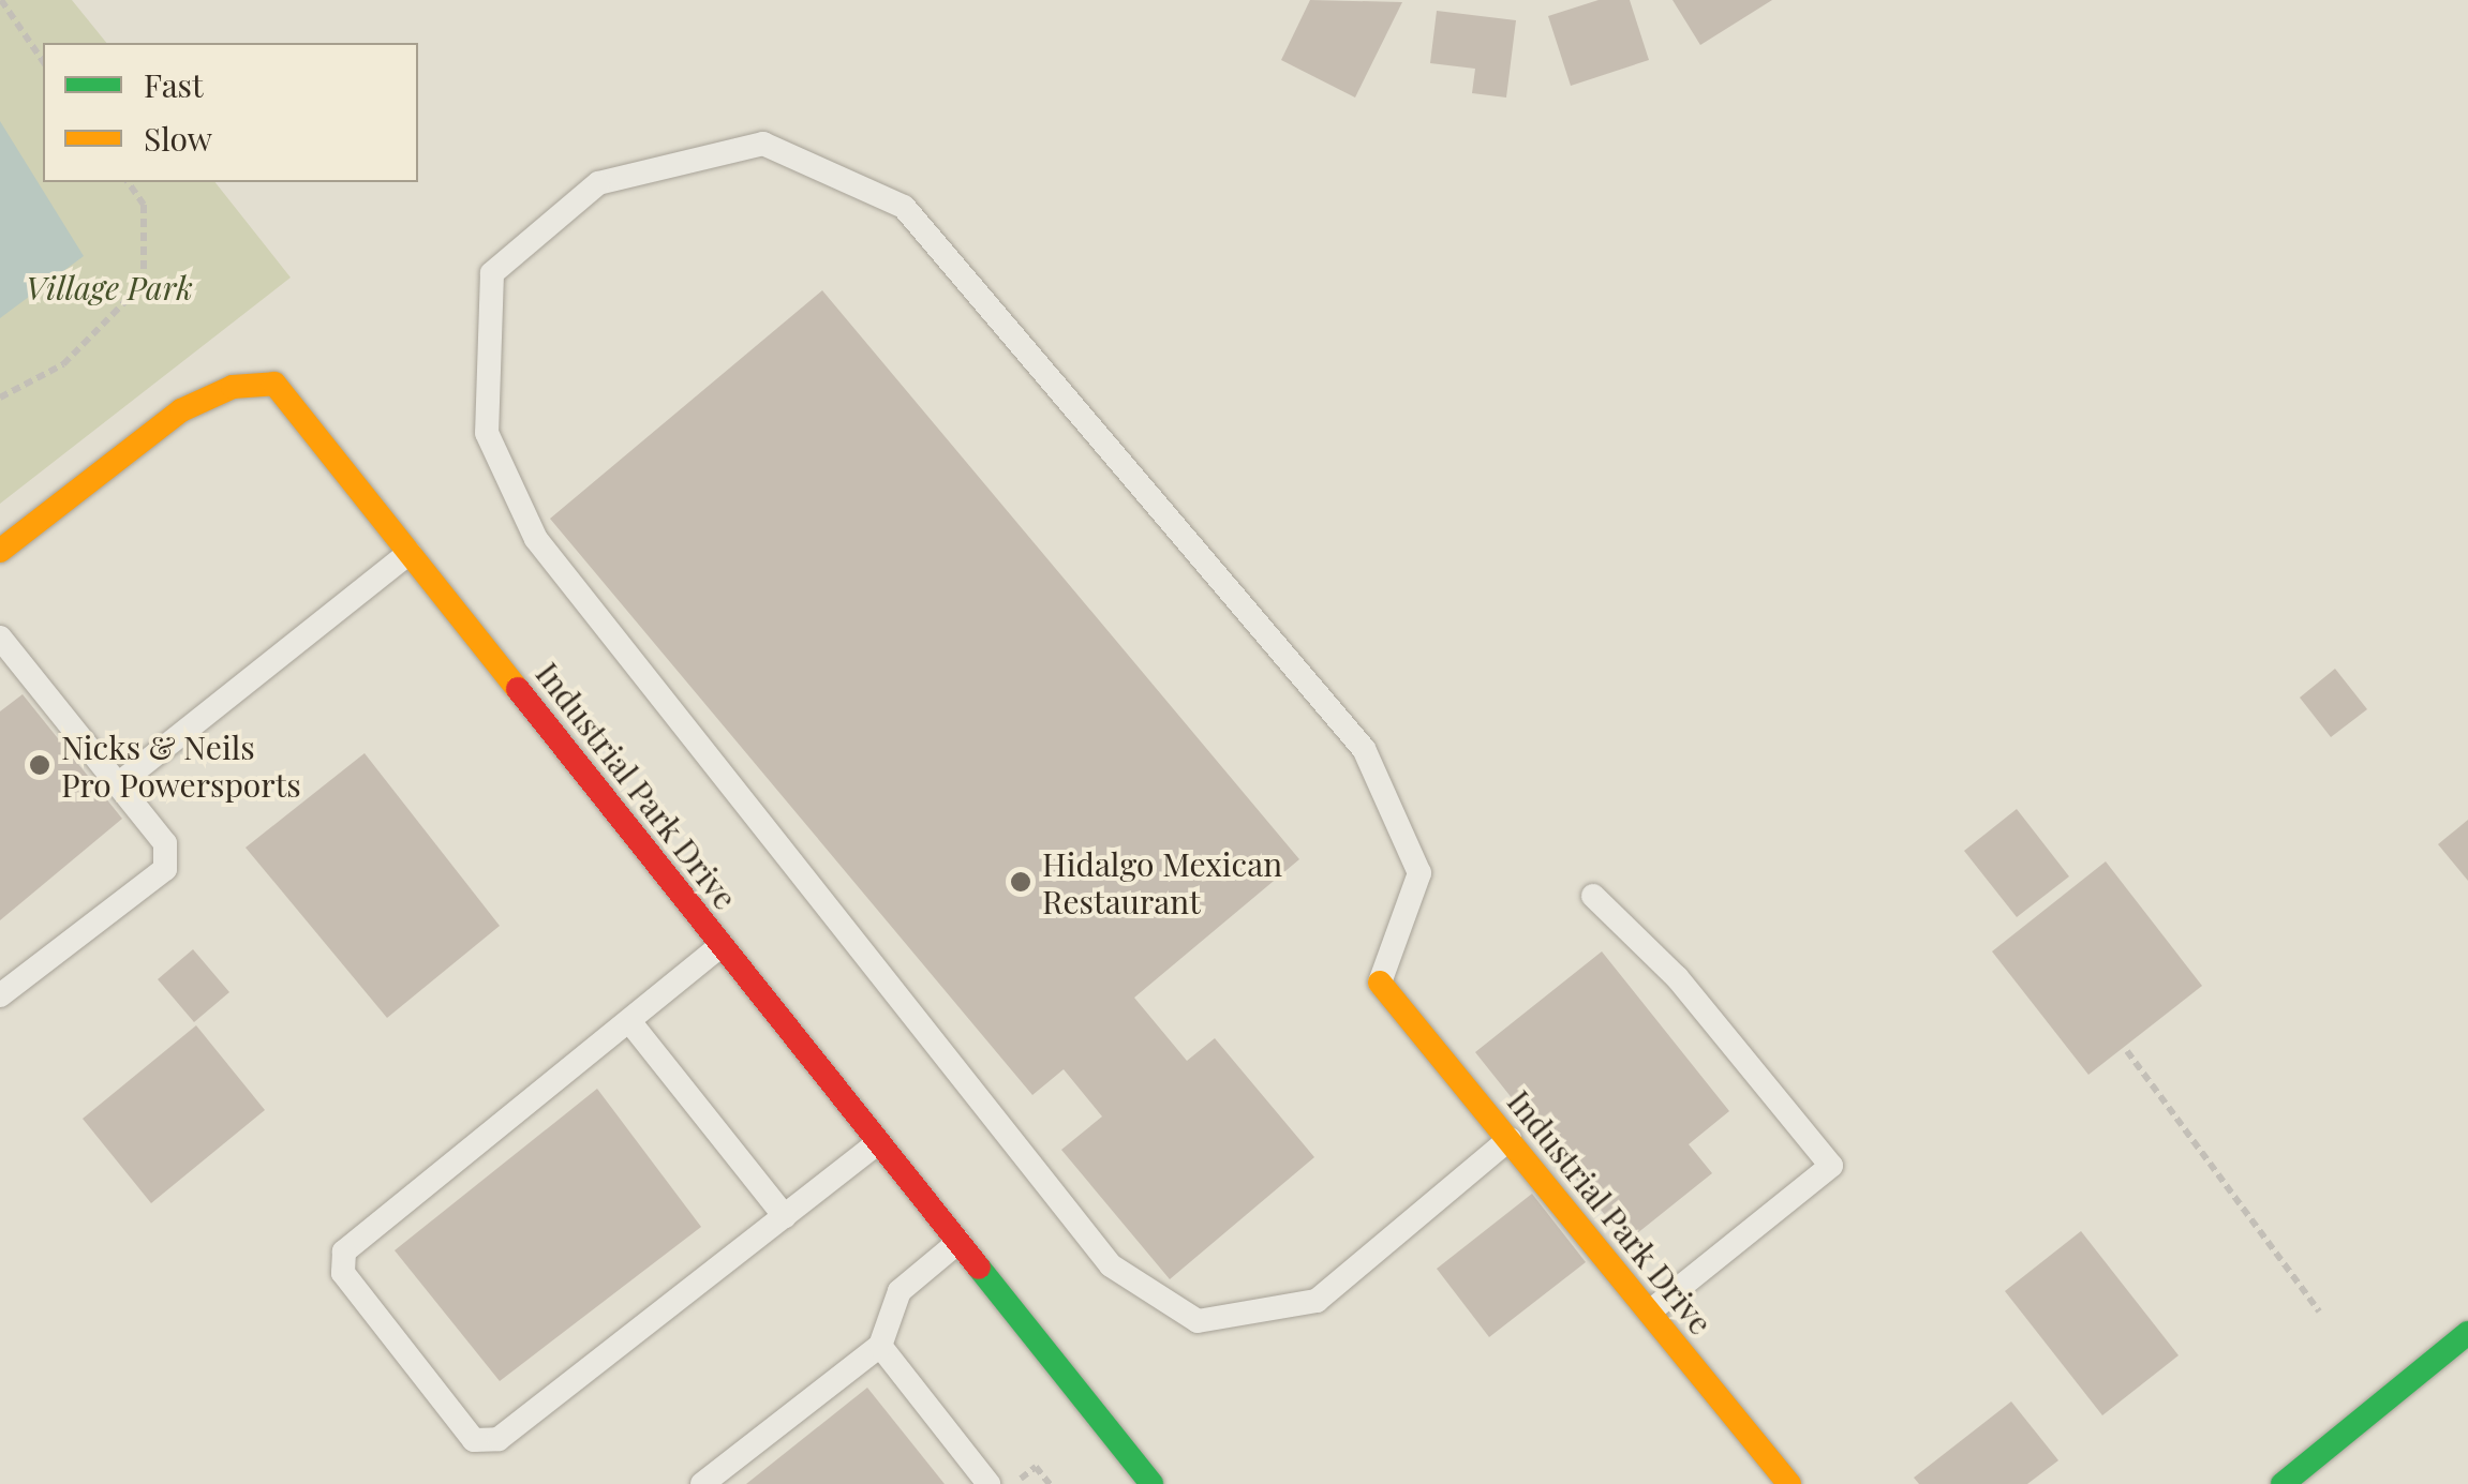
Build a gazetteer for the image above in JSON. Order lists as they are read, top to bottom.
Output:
{
  "streets": {
    "street": ["Industrial Park Drive"]
  },
  "parks": ["Village Park"],
  "places": ["Nicks & Neils Pro Powersports", "Hidalgo Mexican Restaurant"],
  "legend": ["Fast", "Slow"]
}
